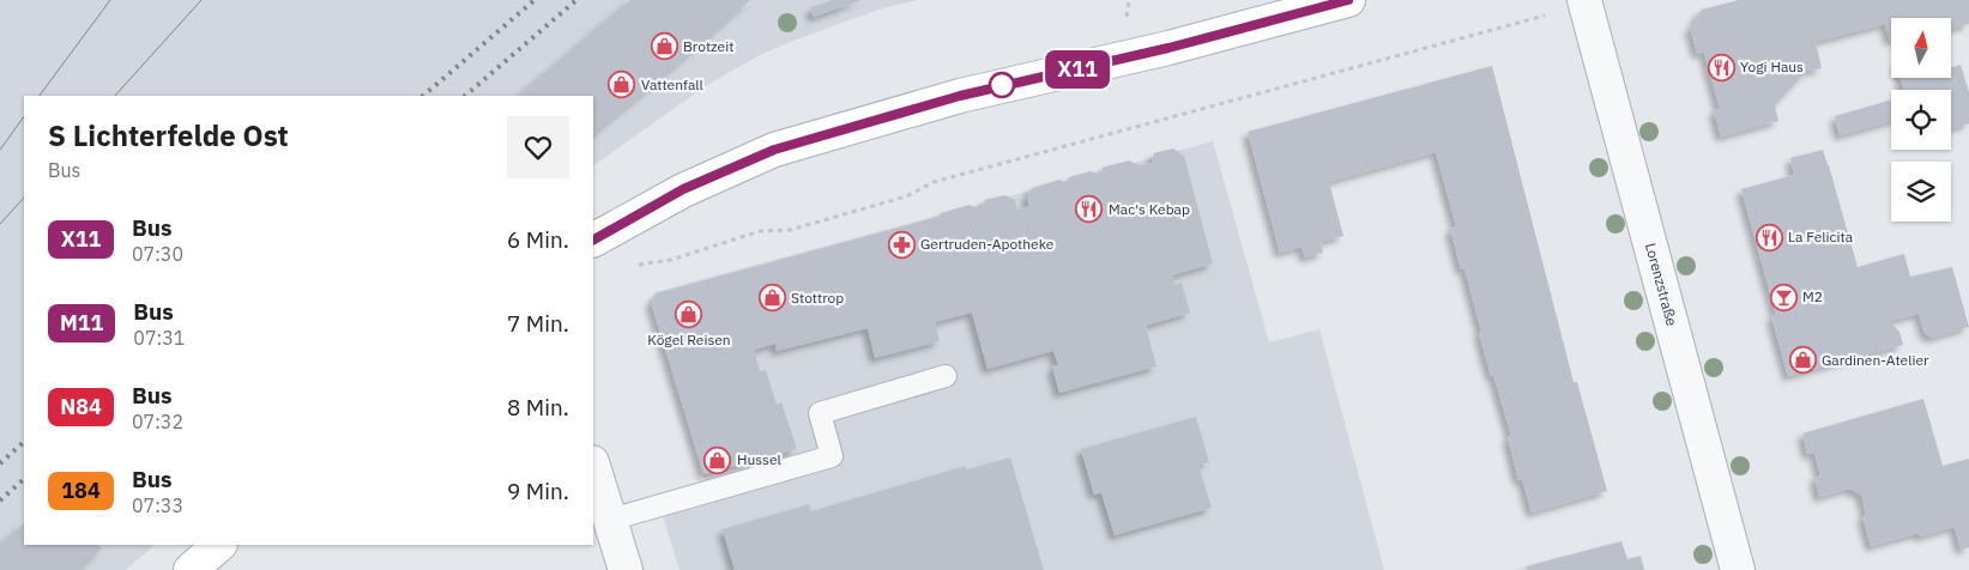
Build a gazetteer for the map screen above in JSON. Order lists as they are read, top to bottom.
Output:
{
  "streets": {
    "street": ["Lorenzstraße"]
  },
  "places": {
    "shop": [
      "Brotzeit",
      "Vattenfall",
      "Stottrop",
      "Kögel Reisen",
      "Gardinen-Atelier",
      "Hussel"
    ],
    "restaurant": ["Yogi Haus", "Mac's Kebap", "La Felicita"],
    "pharmacy": ["Gertruden-Apotheke"],
    "bar": ["M2"]
  },
  "lines": ["bus line X11"],
  "north": "top",
  "page": {
    "on_map": "X11",
    "heading": ["S Lichterfelde Ost", "Bus"],
    "list": [
      {
        "mark": "X11",
        "name": "Bus",
        "note": "07:30",
        "value": "6 Min."
      },
      {
        "mark": "M11",
        "name": "Bus",
        "note": "07:31",
        "value": "7 Min."
      },
      {
        "mark": "N84",
        "name": "Bus",
        "note": "07:32",
        "value": "8 Min."
      },
      {
        "mark": "184",
        "name": "Bus",
        "note": "07:33",
        "value": "9 Min."
      }
    ]
  }
}
